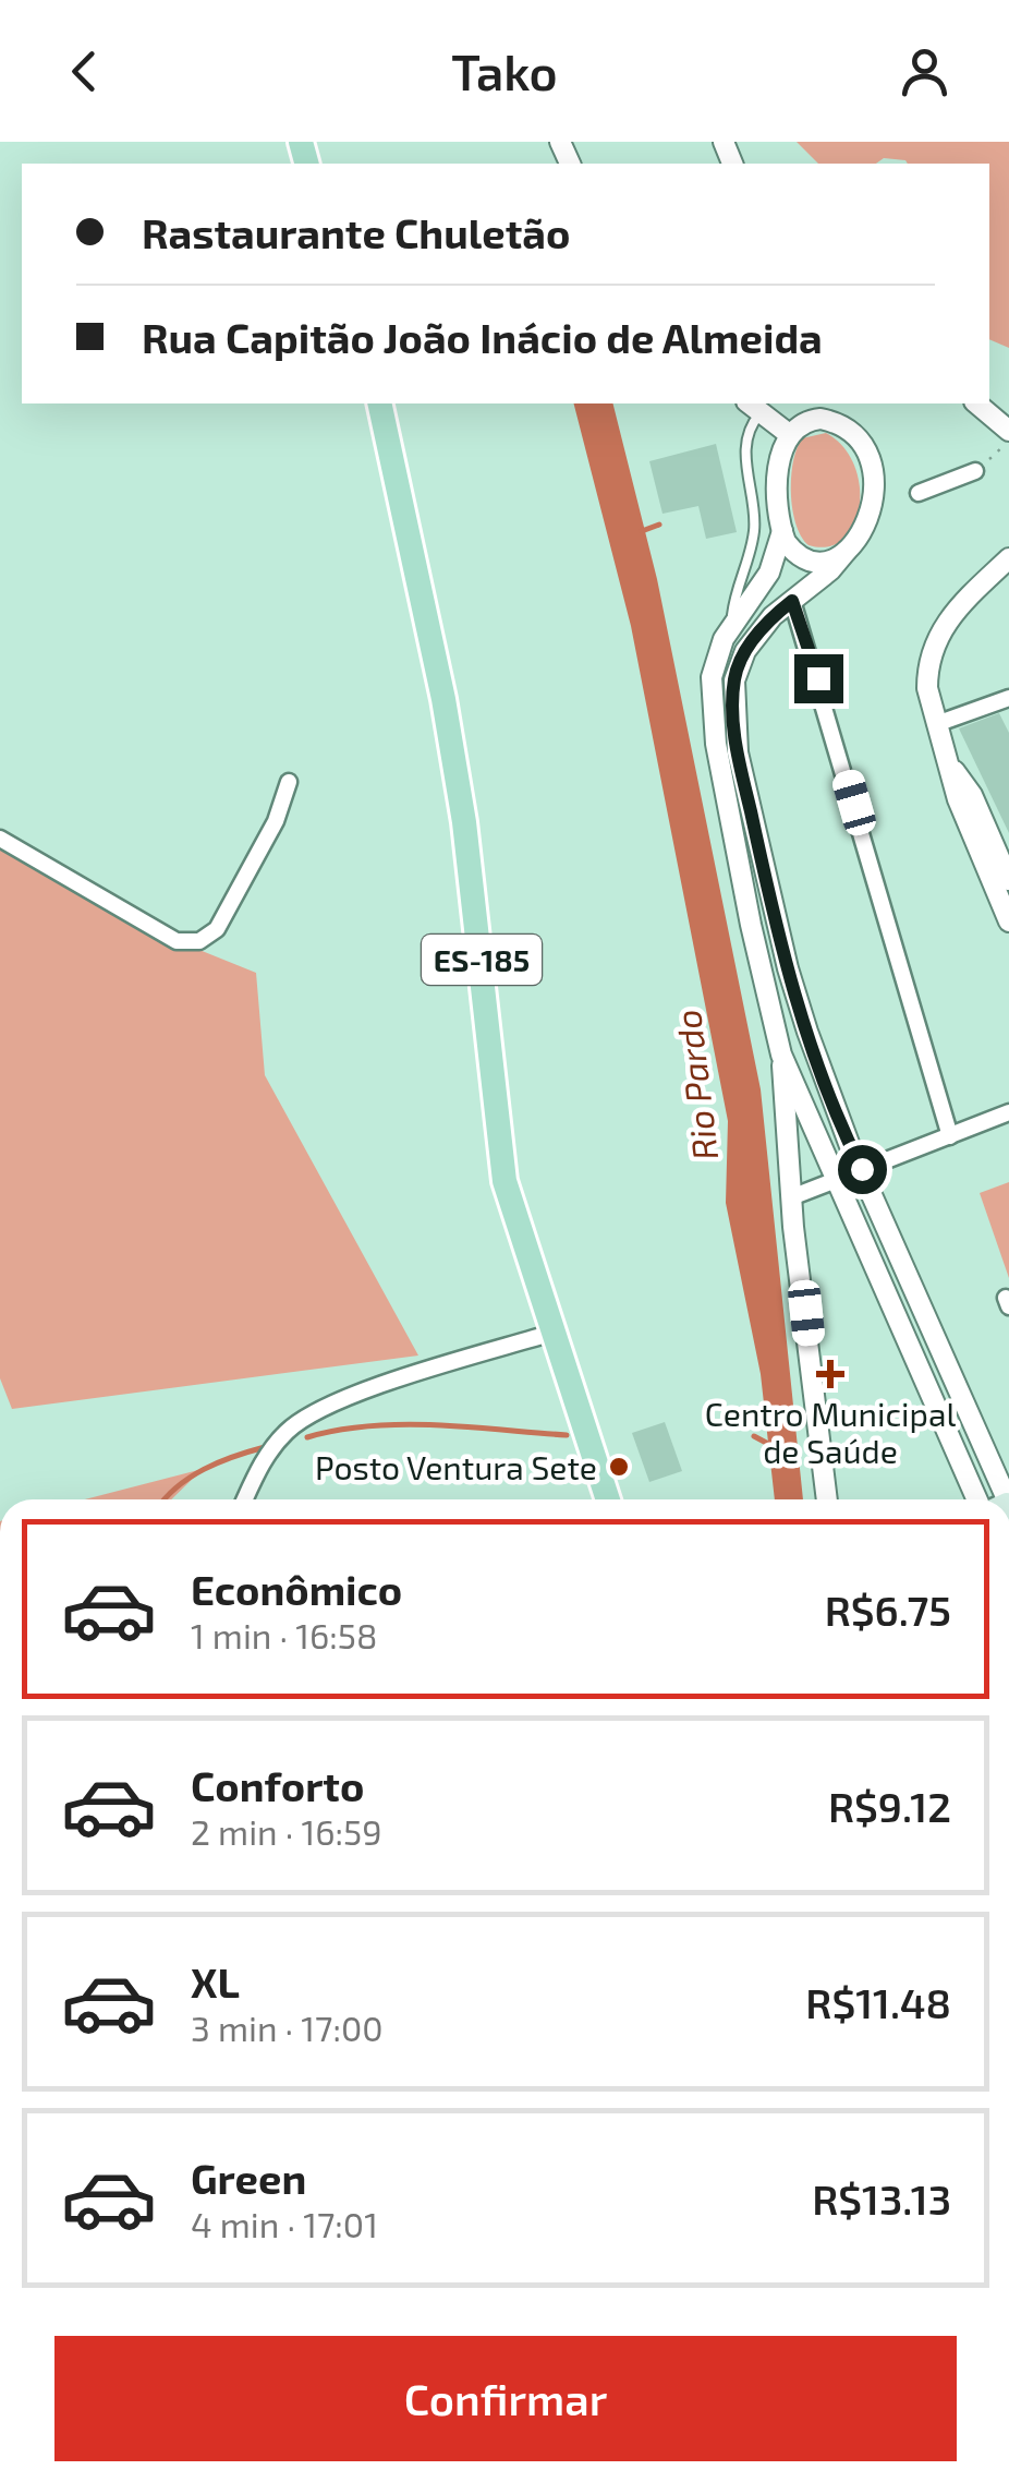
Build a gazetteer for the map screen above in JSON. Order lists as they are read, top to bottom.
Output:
{
  "streets": {
    "main road": ["ES-185"]
  },
  "water": ["Rio Pardo"],
  "places": {
    "health": ["Centro Municipal de Saúde"],
    "other": ["Posto Ventura Sete"]
  },
  "page": {
    "header": "Tako",
    "banner": ["Rastaurante Chuletão", "Rua Capitão João Inácio de Almeida"],
    "list": [
      {
        "name": "Econômico",
        "note": "1 min · 16:58",
        "value": "R$6.75"
      },
      {
        "name": "Conforto",
        "note": "2 min · 16:59",
        "value": "R$9.12"
      },
      {
        "name": "XL",
        "note": "3 min · 17:00",
        "value": "R$11.48"
      },
      {
        "name": "Green",
        "note": "4 min · 17:01",
        "value": "R$13.13"
      }
    ],
    "buttons": "Confirmar"
  }
}
